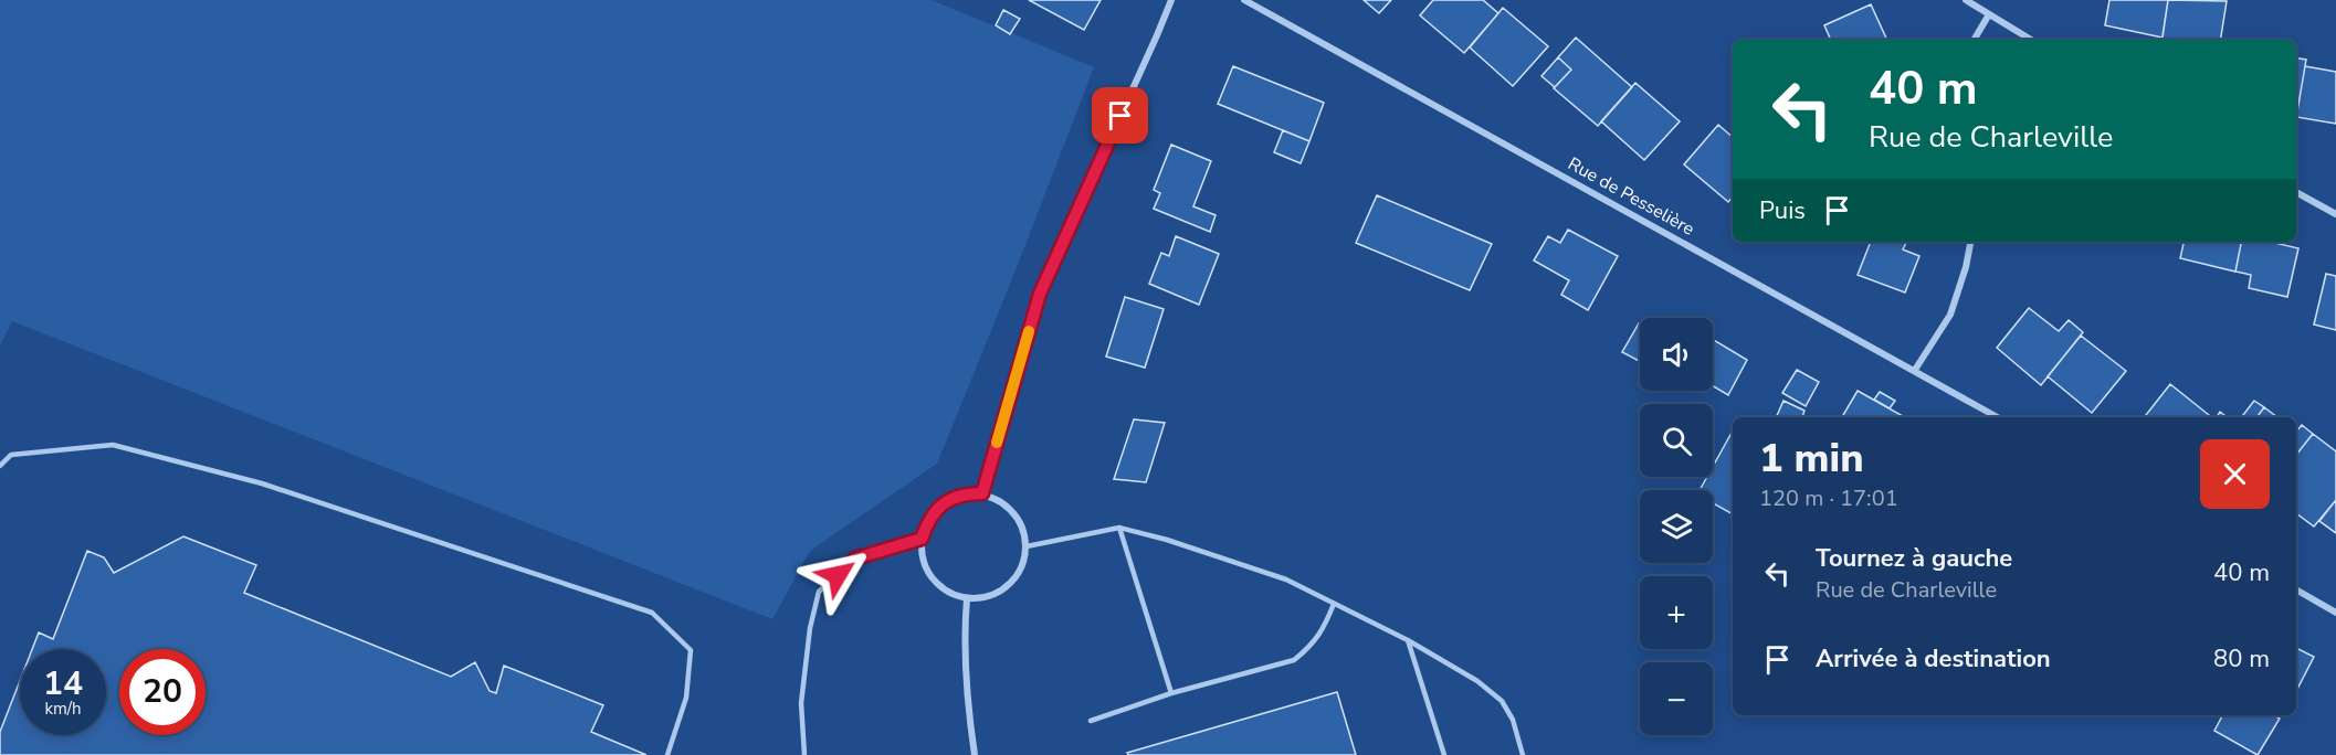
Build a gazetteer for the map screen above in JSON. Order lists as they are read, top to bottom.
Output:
{
  "streets": {
    "street": ["Rue de Pesselière"]
  },
  "page": {
    "turn": ["40 m", "Rue de Charleville"],
    "then": "Puis",
    "map_buttons": ["+", "−"],
    "heading": ["1 min", "120 m · 17:01"],
    "list": [
      {
        "name": "Tournez à gauche",
        "note": "Rue de Charleville",
        "value": "40 m"
      },
      {
        "name": "Arrivée à destination",
        "value": "80 m"
      }
    ],
    "speed": "14 km/h",
    "limit": "20"
  }
}
